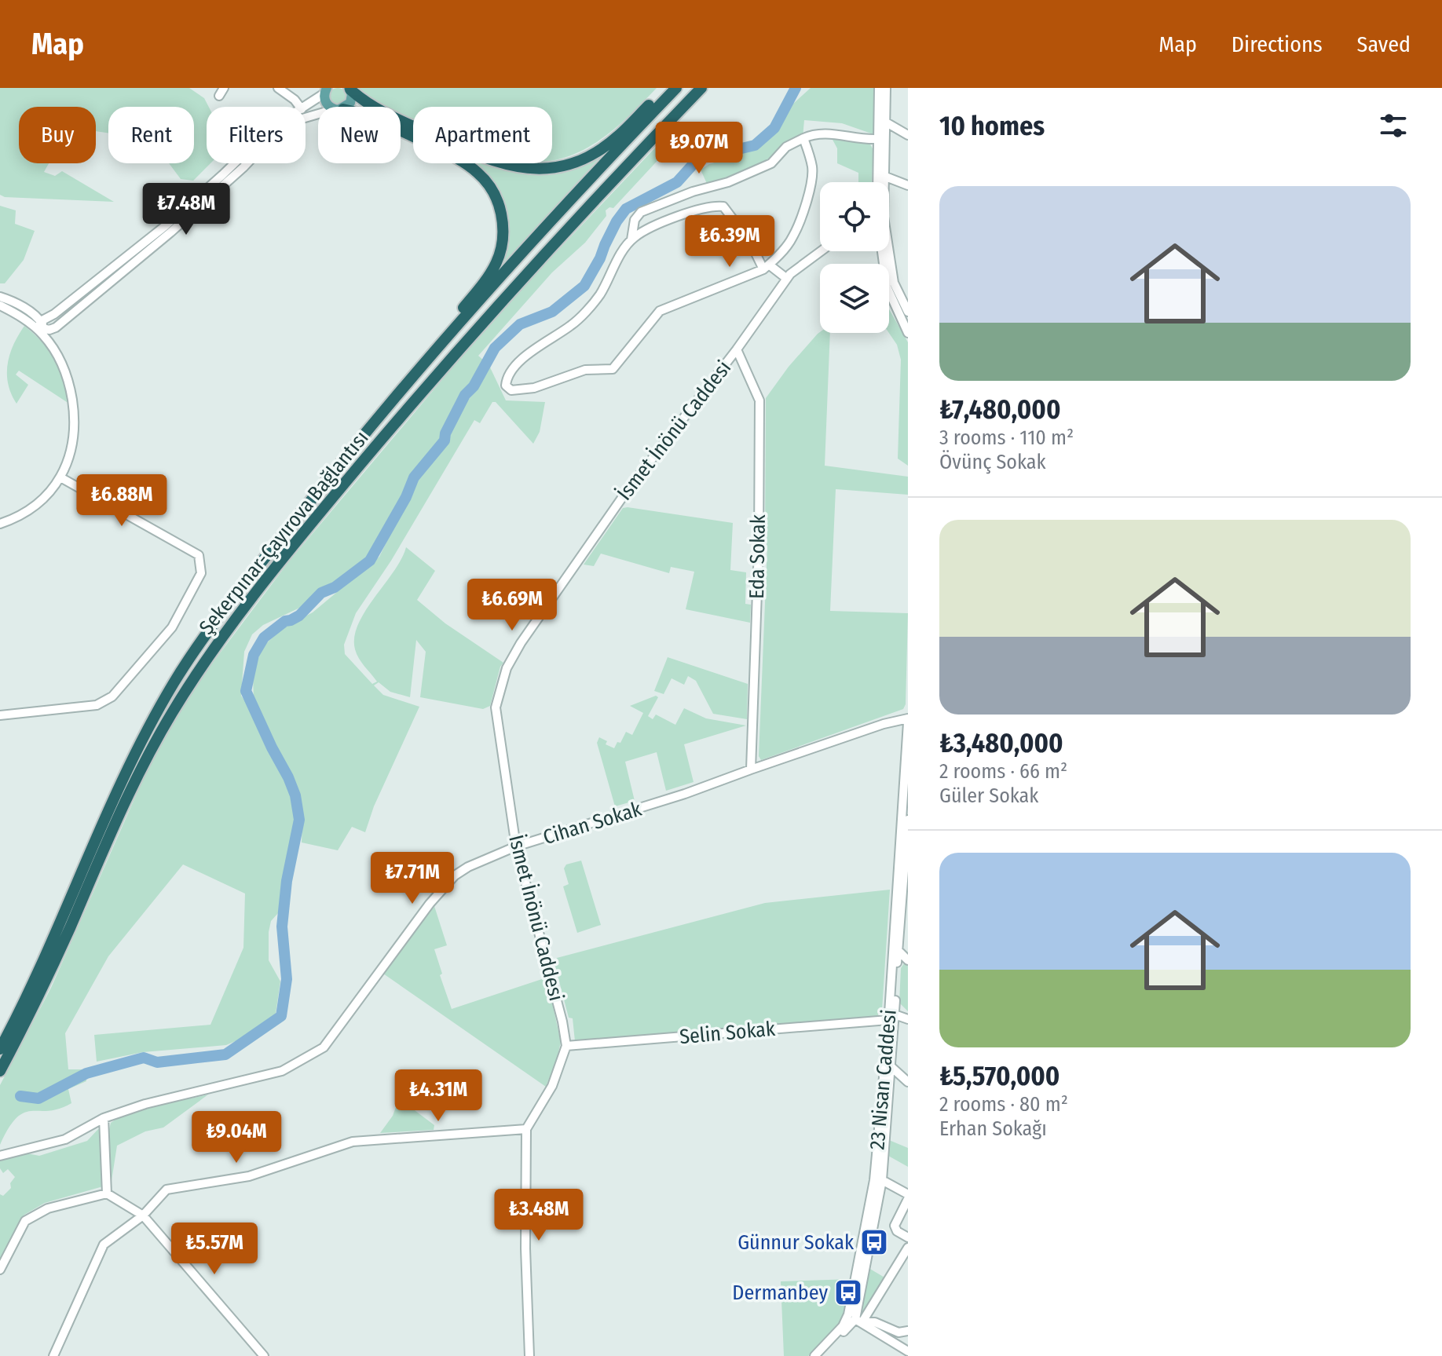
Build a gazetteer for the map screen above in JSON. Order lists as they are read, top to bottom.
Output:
{
  "streets": {
    "highway": ["Şekerpınar-Çayırova Bağlantısı"],
    "street": [
      "İsmet İnönü Caddesi",
      "Eda Sokak",
      "Cihan Sokak",
      "Selin Sokak",
      "23 Nisan Caddesi"
    ]
  },
  "crossings": [
    ["İsmet İnönü Caddesi", "Eda Sokak"],
    ["İsmet İnönü Caddesi", "Cihan Sokak"],
    ["İsmet İnönü Caddesi", "Selin Sokak"],
    ["Eda Sokak", "Cihan Sokak"],
    ["Cihan Sokak", "23 Nisan Caddesi"],
    ["Selin Sokak", "23 Nisan Caddesi"]
  ],
  "places": {
    "bus stop": ["Günnur Sokak", "Dermanbey"]
  },
  "page": {
    "header": "Map",
    "nav": ["Map", "Directions", "Saved"],
    "heading": "10 homes",
    "chip": [
      "Buy",
      "Rent",
      "Filters",
      "New",
      "Apartment"
    ],
    "price": [
      "₺9.07M",
      "₺7.48M",
      "₺6.39M",
      "₺6.88M",
      "₺6.69M",
      "₺7.71M",
      "₺4.31M",
      "₺9.04M",
      "₺3.48M",
      "₺5.57M"
    ],
    "list": [
      {
        "name": "₺7,480,000",
        "note": "3 rooms · 110 m² · Övünç Sokak"
      },
      {
        "name": "₺3,480,000",
        "note": "2 rooms · 66 m² · Güler Sokak"
      },
      {
        "name": "₺5,570,000",
        "note": "2 rooms · 80 m² · Erhan Sokağı"
      }
    ]
  }
}
